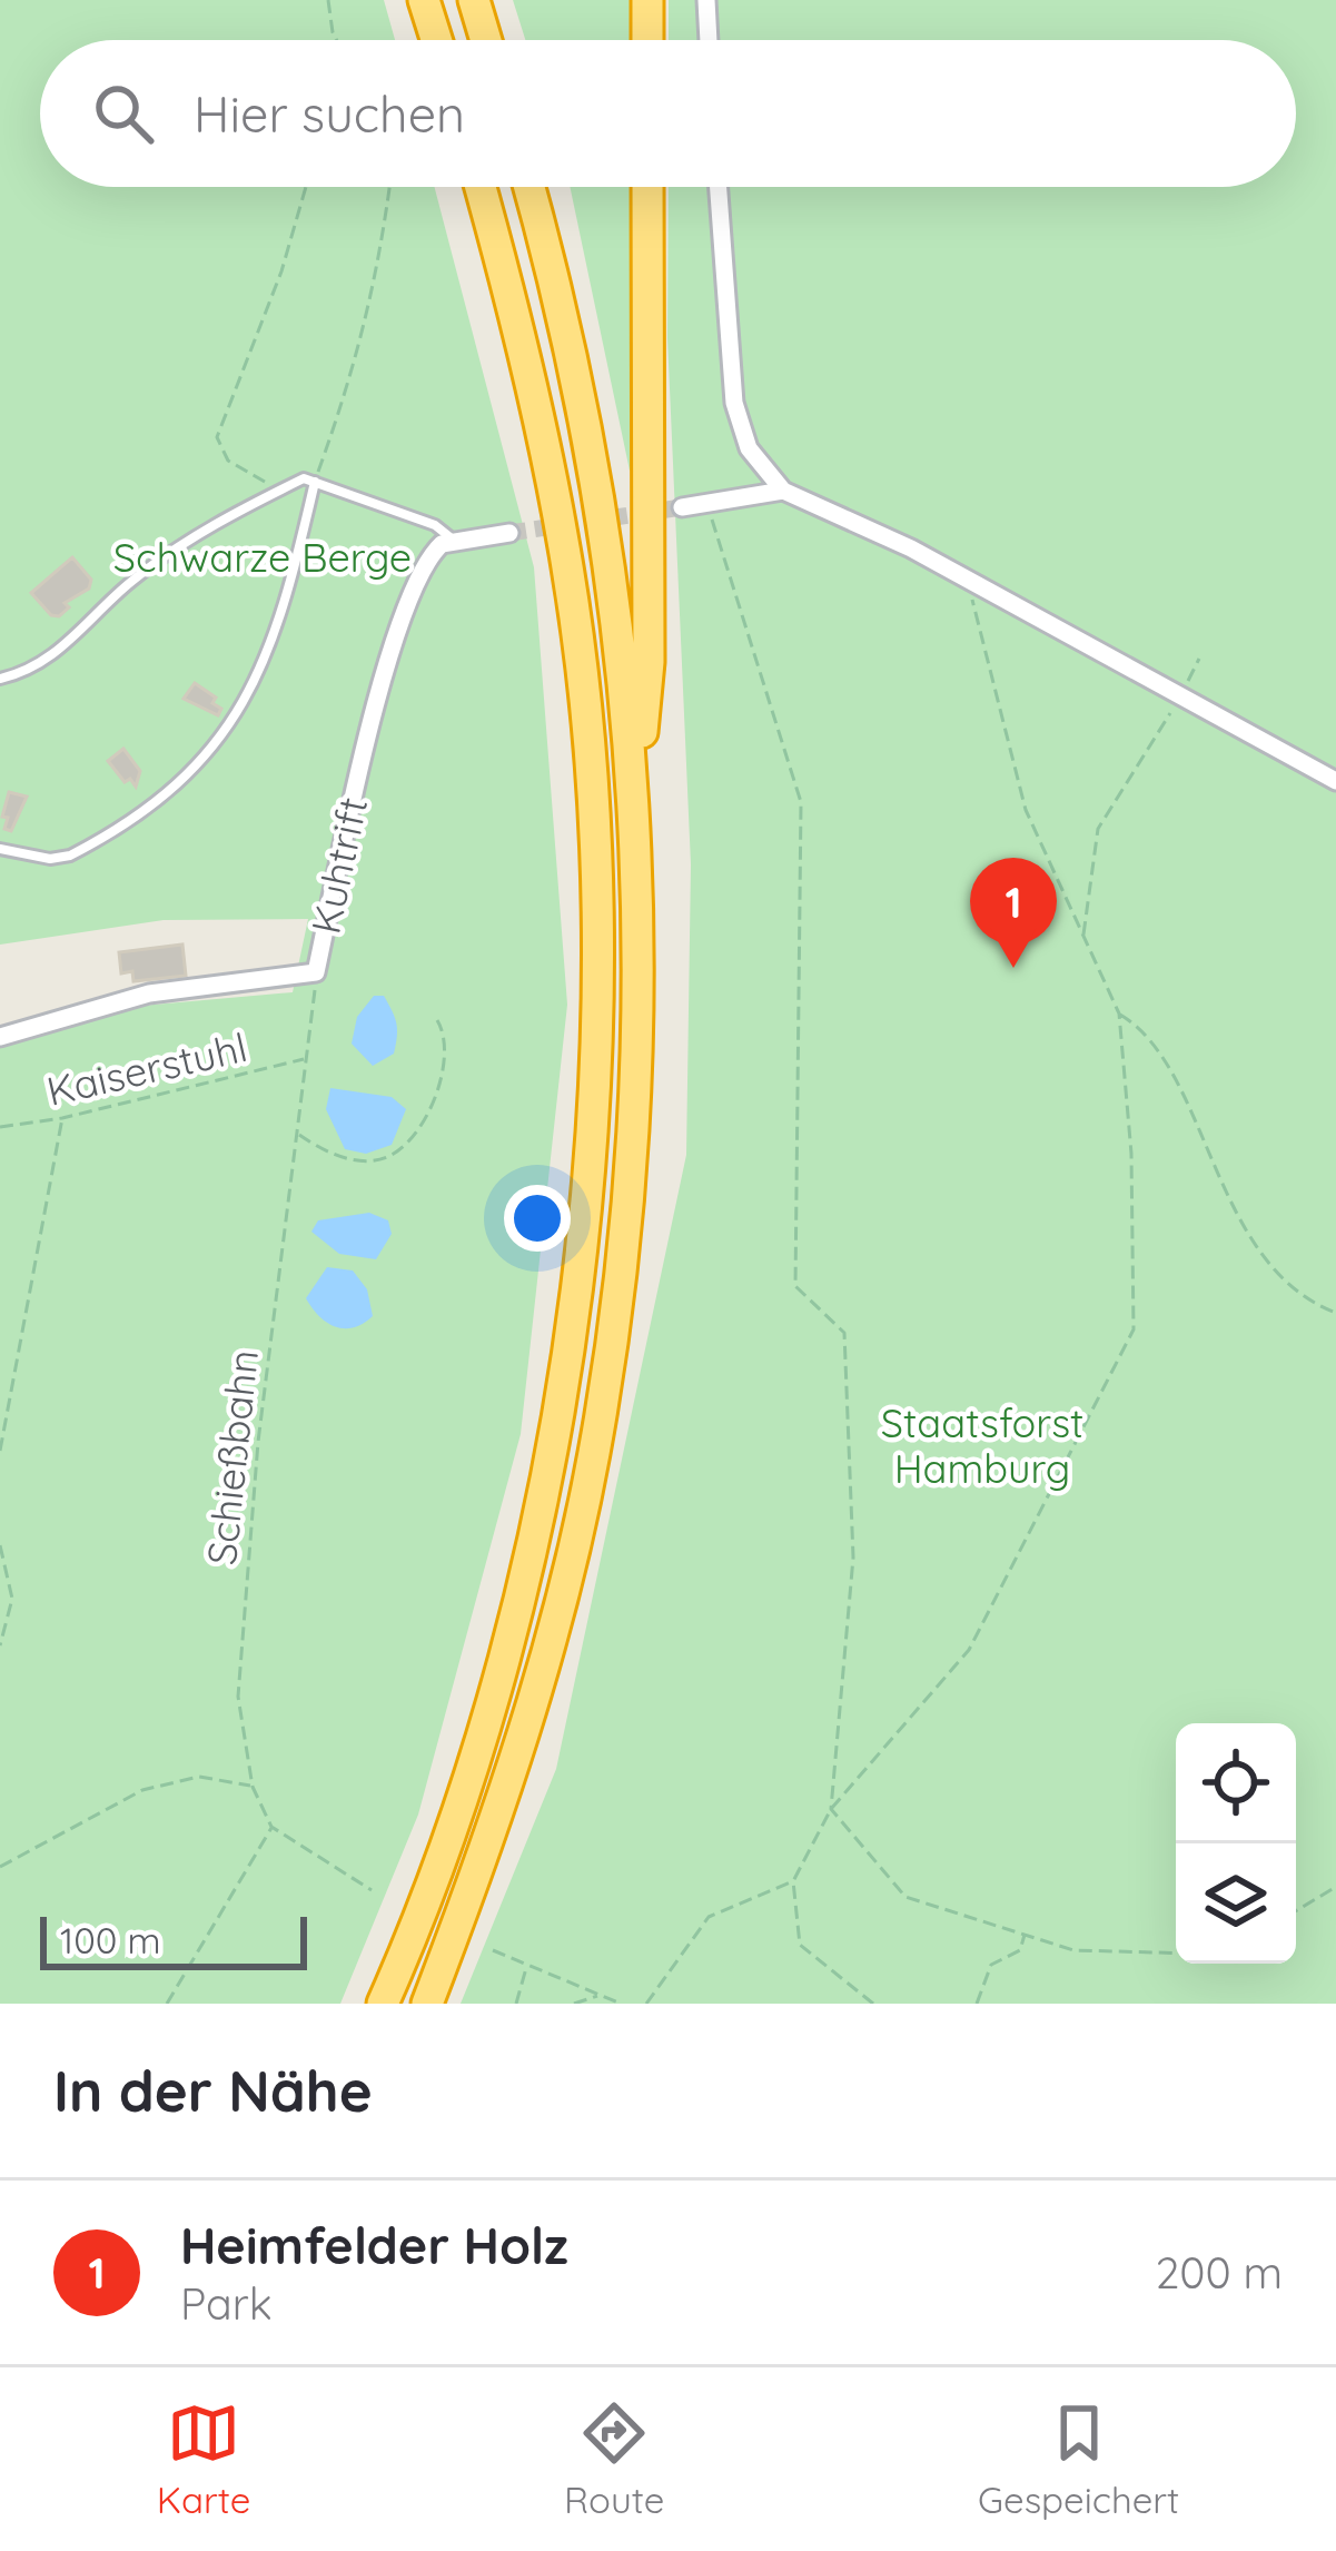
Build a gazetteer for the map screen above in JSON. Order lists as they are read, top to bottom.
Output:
{
  "streets": {
    "street": ["Kuhtrift"],
    "path": ["Kaiserstuhl", "Schießbahn"]
  },
  "crossings": [
    ["Kuhtrift", "Schießbahn"],
    ["Kaiserstuhl", "Schießbahn"]
  ],
  "parks": ["Schwarze Berge", "Staatsforst Hamburg"],
  "scale_bar": "100 m",
  "page": {
    "search": "Hier suchen",
    "pins": "1",
    "scale": "100 m",
    "heading": "In der Nähe",
    "list": [
      {
        "mark": "1",
        "name": "Heimfelder Holz",
        "note": "Park",
        "value": "200 m"
      }
    ],
    "nav": ["Karte", "Route", "Gespeichert"]
  }
}
